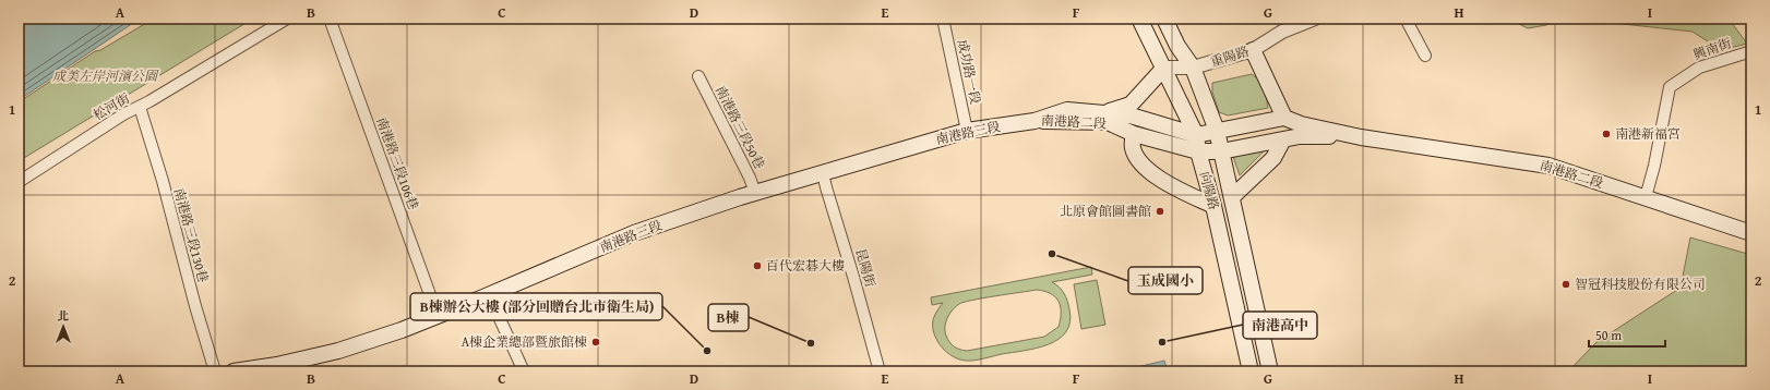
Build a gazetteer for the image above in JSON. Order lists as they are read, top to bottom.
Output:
{
  "streets": {
    "main road": ["南港路二段", "南港路三段", "向陽路"],
    "street": [
      "興南街",
      "重陽路",
      "成功路一段",
      "松河街",
      "南港路三段50巷",
      "南港路三段106巷",
      "南港路三段130巷",
      "昆陽街"
    ]
  },
  "crossings": [
    ["興南街", "南港路二段"],
    ["重陽路", "向陽路"],
    ["成功路一段", "南港路三段"],
    ["松河街", "南港路三段130巷"],
    ["南港路二段", "南港路三段"],
    ["南港路二段", "向陽路"],
    ["南港路三段50巷", "南港路三段"],
    ["南港路三段", "南港路三段106巷"],
    ["南港路三段", "昆陽街"]
  ],
  "parks": ["成美左岸河濱公園"],
  "places": [
    "南港新福宮",
    "北原會館圖書館",
    "玉成國小",
    "百代宏碁大樓",
    "智冠科技股份有限公司",
    "A棟企業總部暨旅館棟",
    "南港高中",
    "B棟",
    "B棟辦公大樓 (部分回贈台北市衛生局)"
  ],
  "scale_bar": "50 m",
  "north": "top",
  "grid": {
    "columns": [
      "A",
      "B",
      "C",
      "D",
      "E",
      "F",
      "G",
      "H",
      "I"
    ],
    "rows": ["1", "2"]
  }
}
